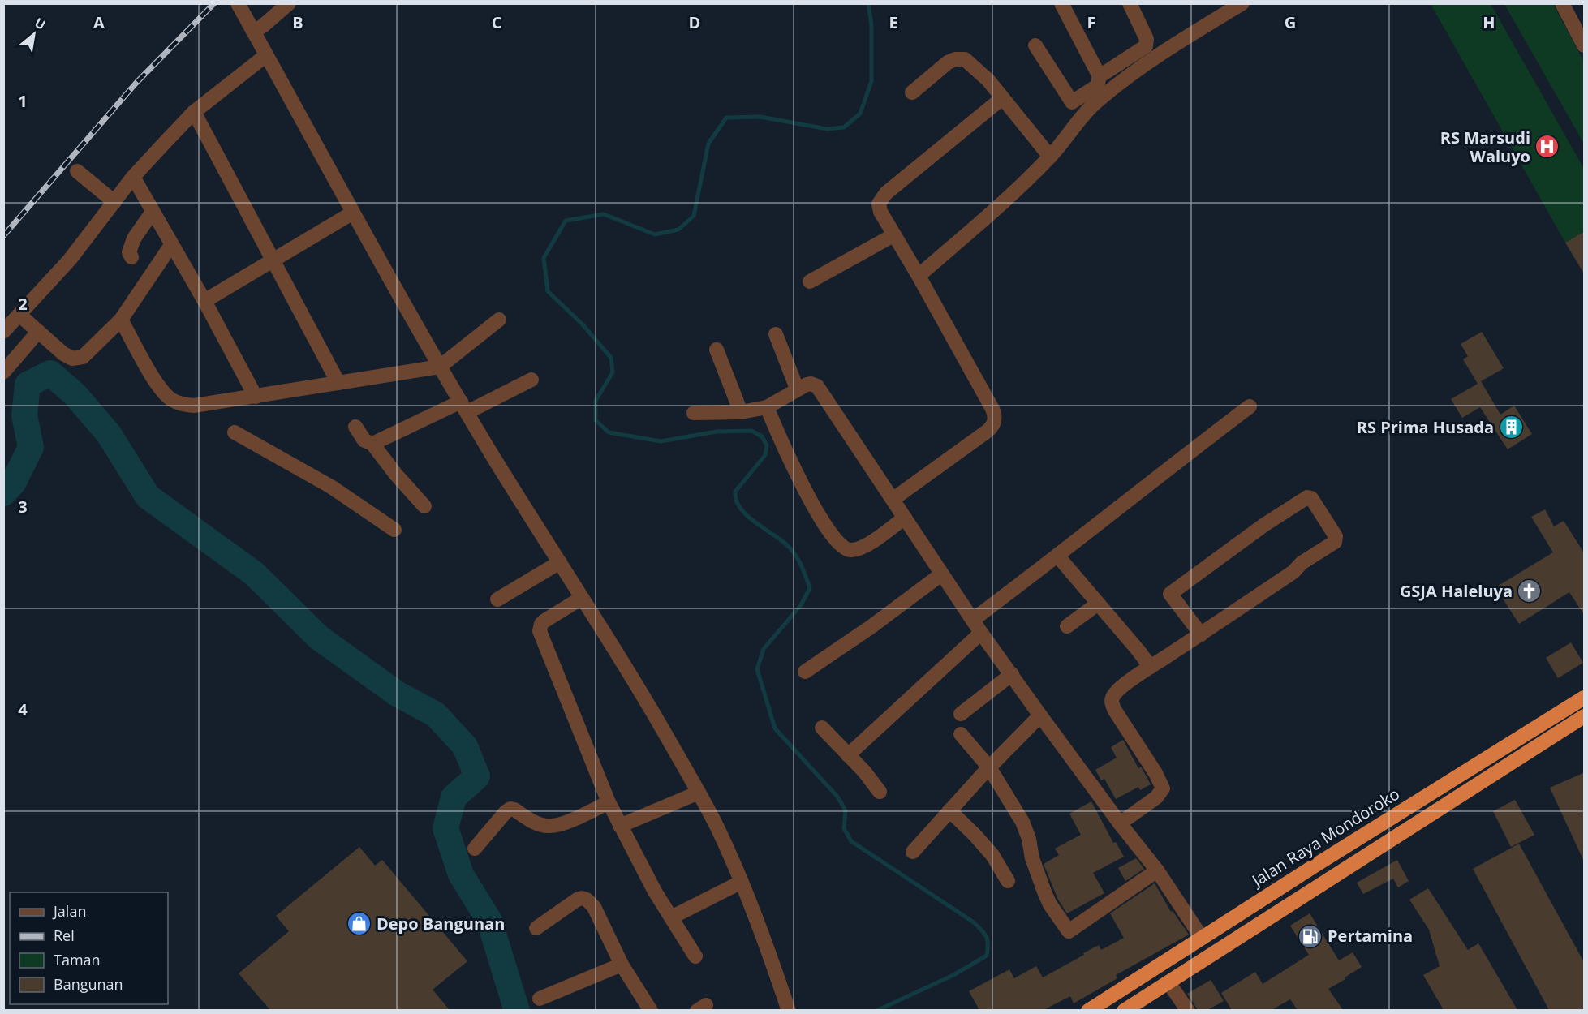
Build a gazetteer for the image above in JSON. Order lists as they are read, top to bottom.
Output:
{
  "streets": {
    "highway": ["Jalan Raya Mondoroko"]
  },
  "places": {
    "hospital": ["RS Marsudi Waluyo"],
    "building": ["RS Prima Husada"],
    "church": ["GSJA Haleluya"],
    "shop": ["Depo Bangunan"],
    "fuel station": ["Pertamina"]
  },
  "legend": [
    "Jalan",
    "Rel",
    "Taman",
    "Bangunan"
  ],
  "north": "top right",
  "grid": {
    "columns": [
      "A",
      "B",
      "C",
      "D",
      "E",
      "F",
      "G",
      "H"
    ],
    "rows": [
      "1",
      "2",
      "3",
      "4"
    ]
  }
}
